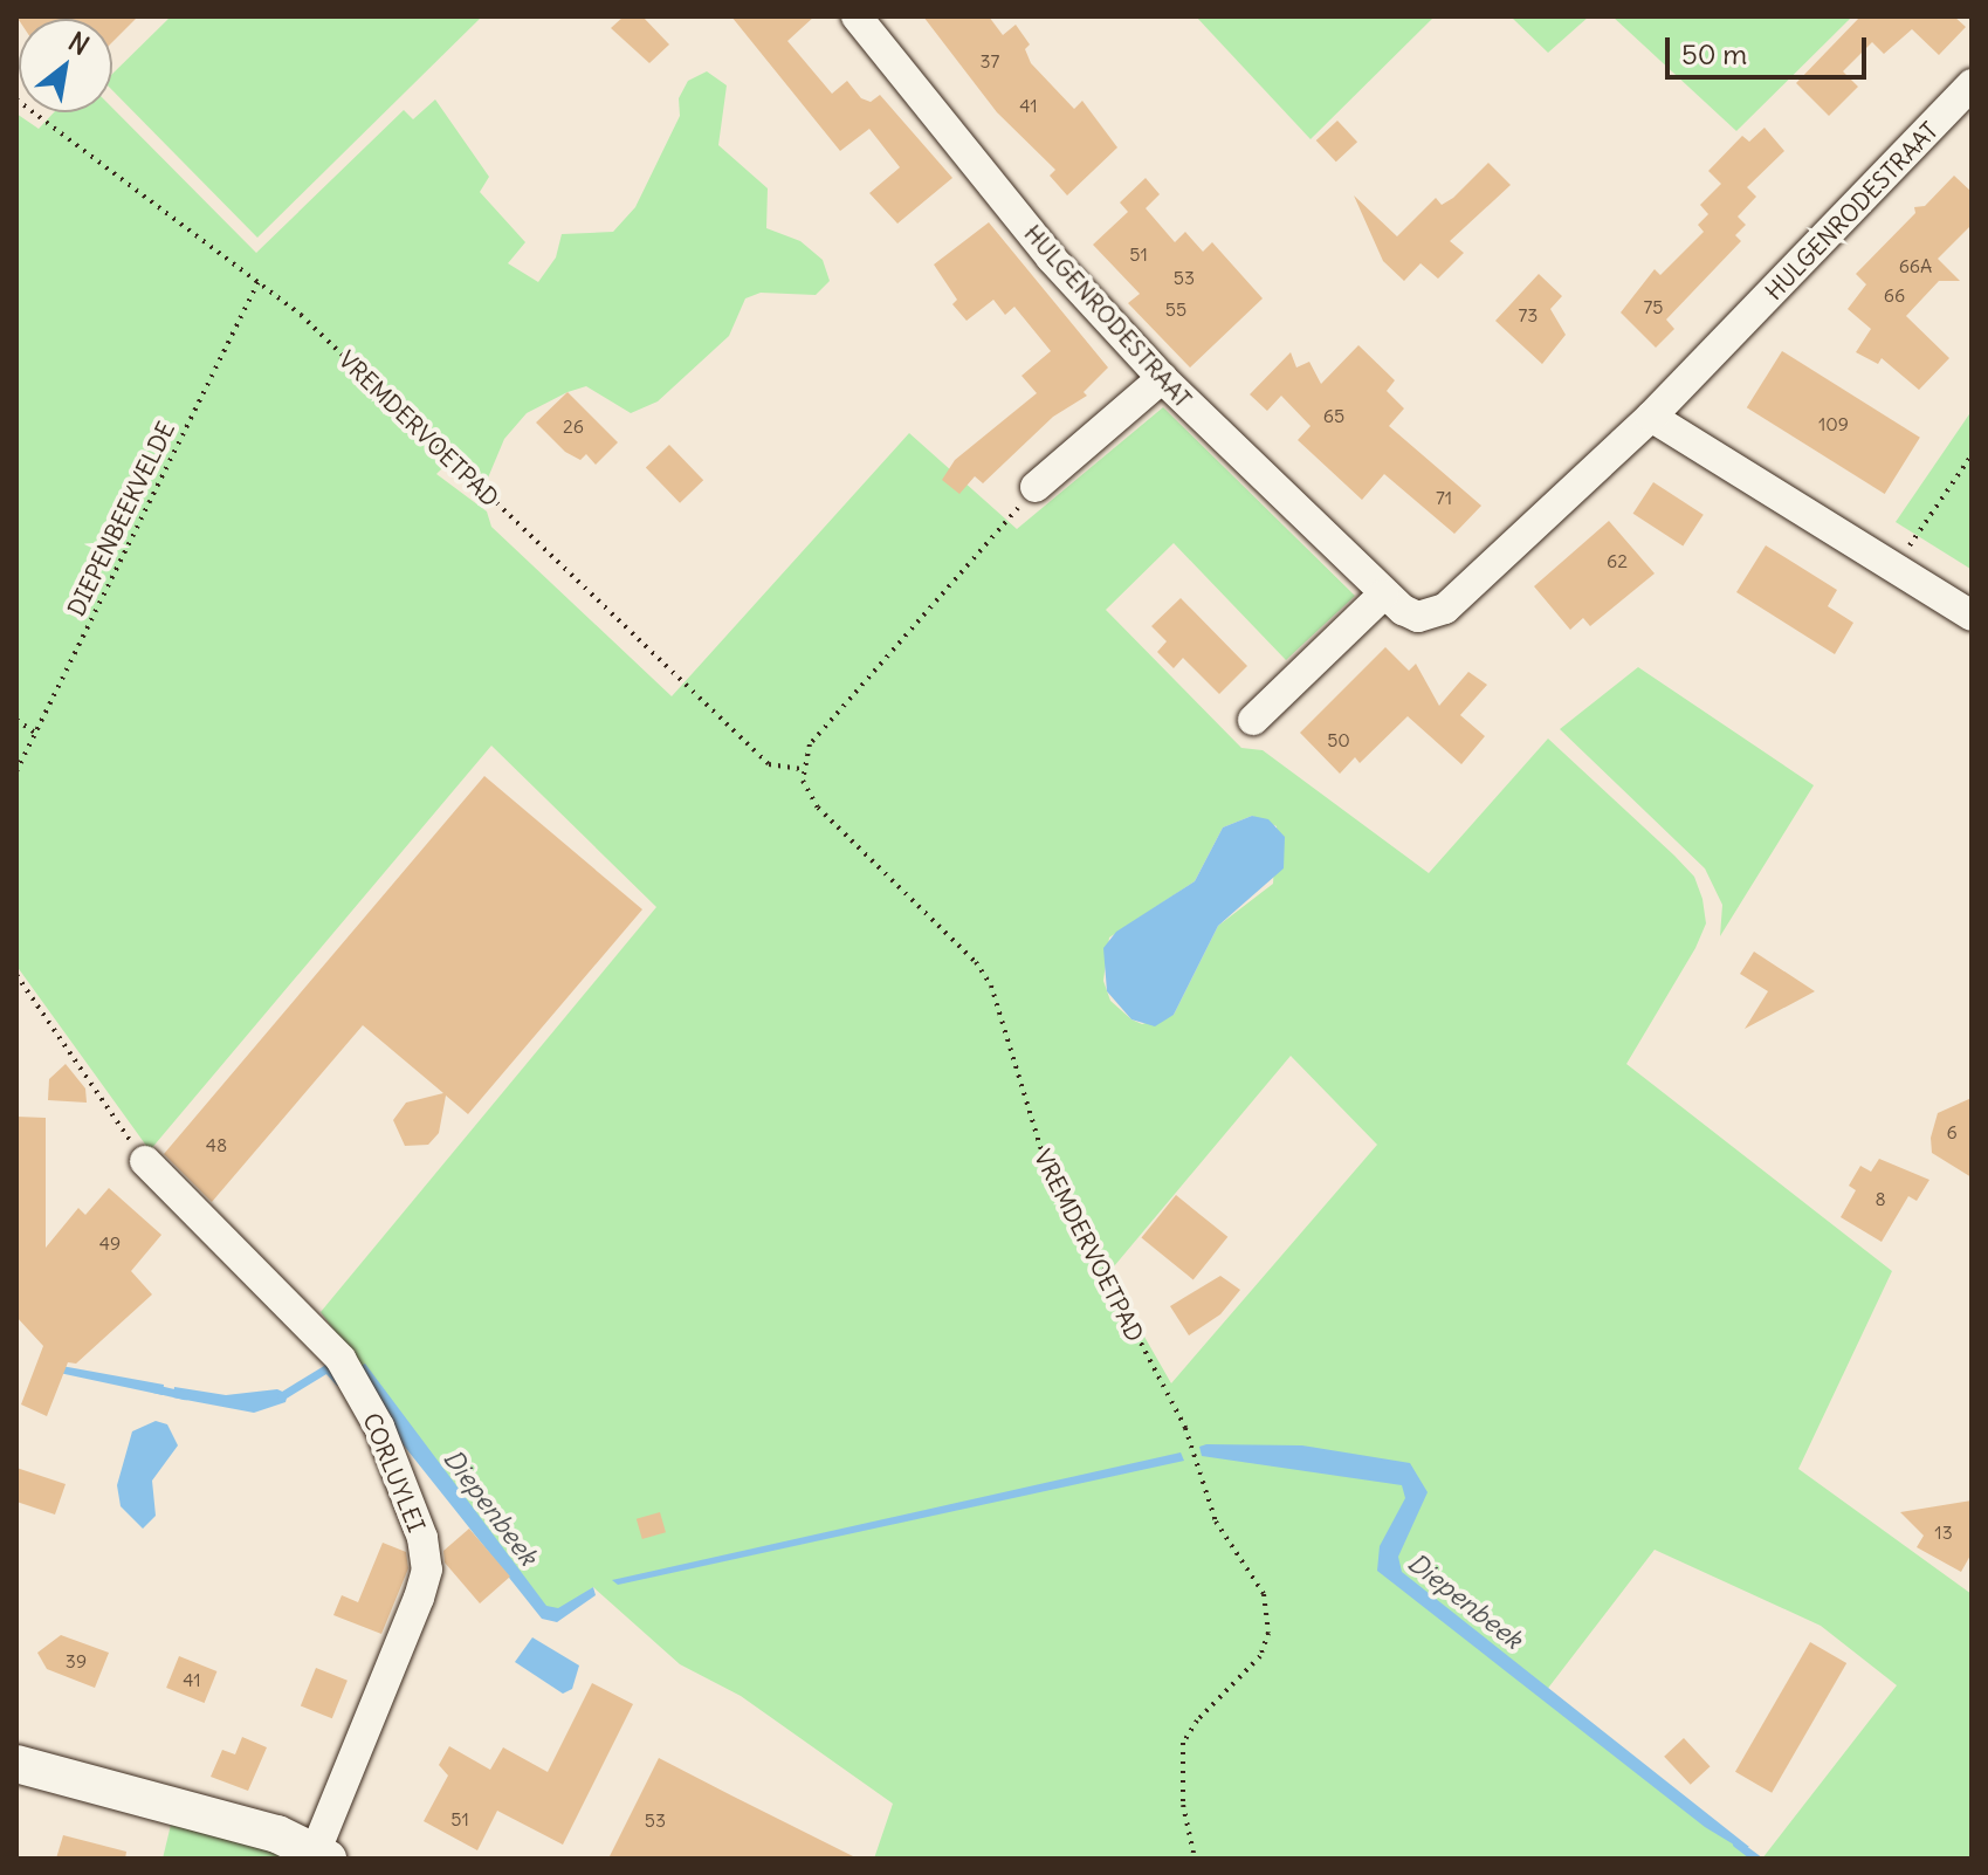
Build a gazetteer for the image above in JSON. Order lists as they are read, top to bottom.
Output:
{
  "streets": {
    "street": ["HULGENRODESTRAAT", "CORLUYLEI"],
    "path": ["VREMDERVOETPAD", "DIEPENBEEKVELDE"]
  },
  "crossings": [
    ["VREMDERVOETPAD", "DIEPENBEEKVELDE"]
  ],
  "water": ["Diepenbeek"],
  "house_numbers": [
    "37",
    "41",
    "51",
    "66A",
    "53",
    "66",
    "75",
    "55",
    "73",
    "65",
    "109",
    "26",
    "71",
    "62",
    "50",
    "6",
    "48",
    "8",
    "49",
    "13",
    "39",
    "41",
    "51",
    "53"
  ],
  "scale_bar": "50 m",
  "north": "top right"
}
